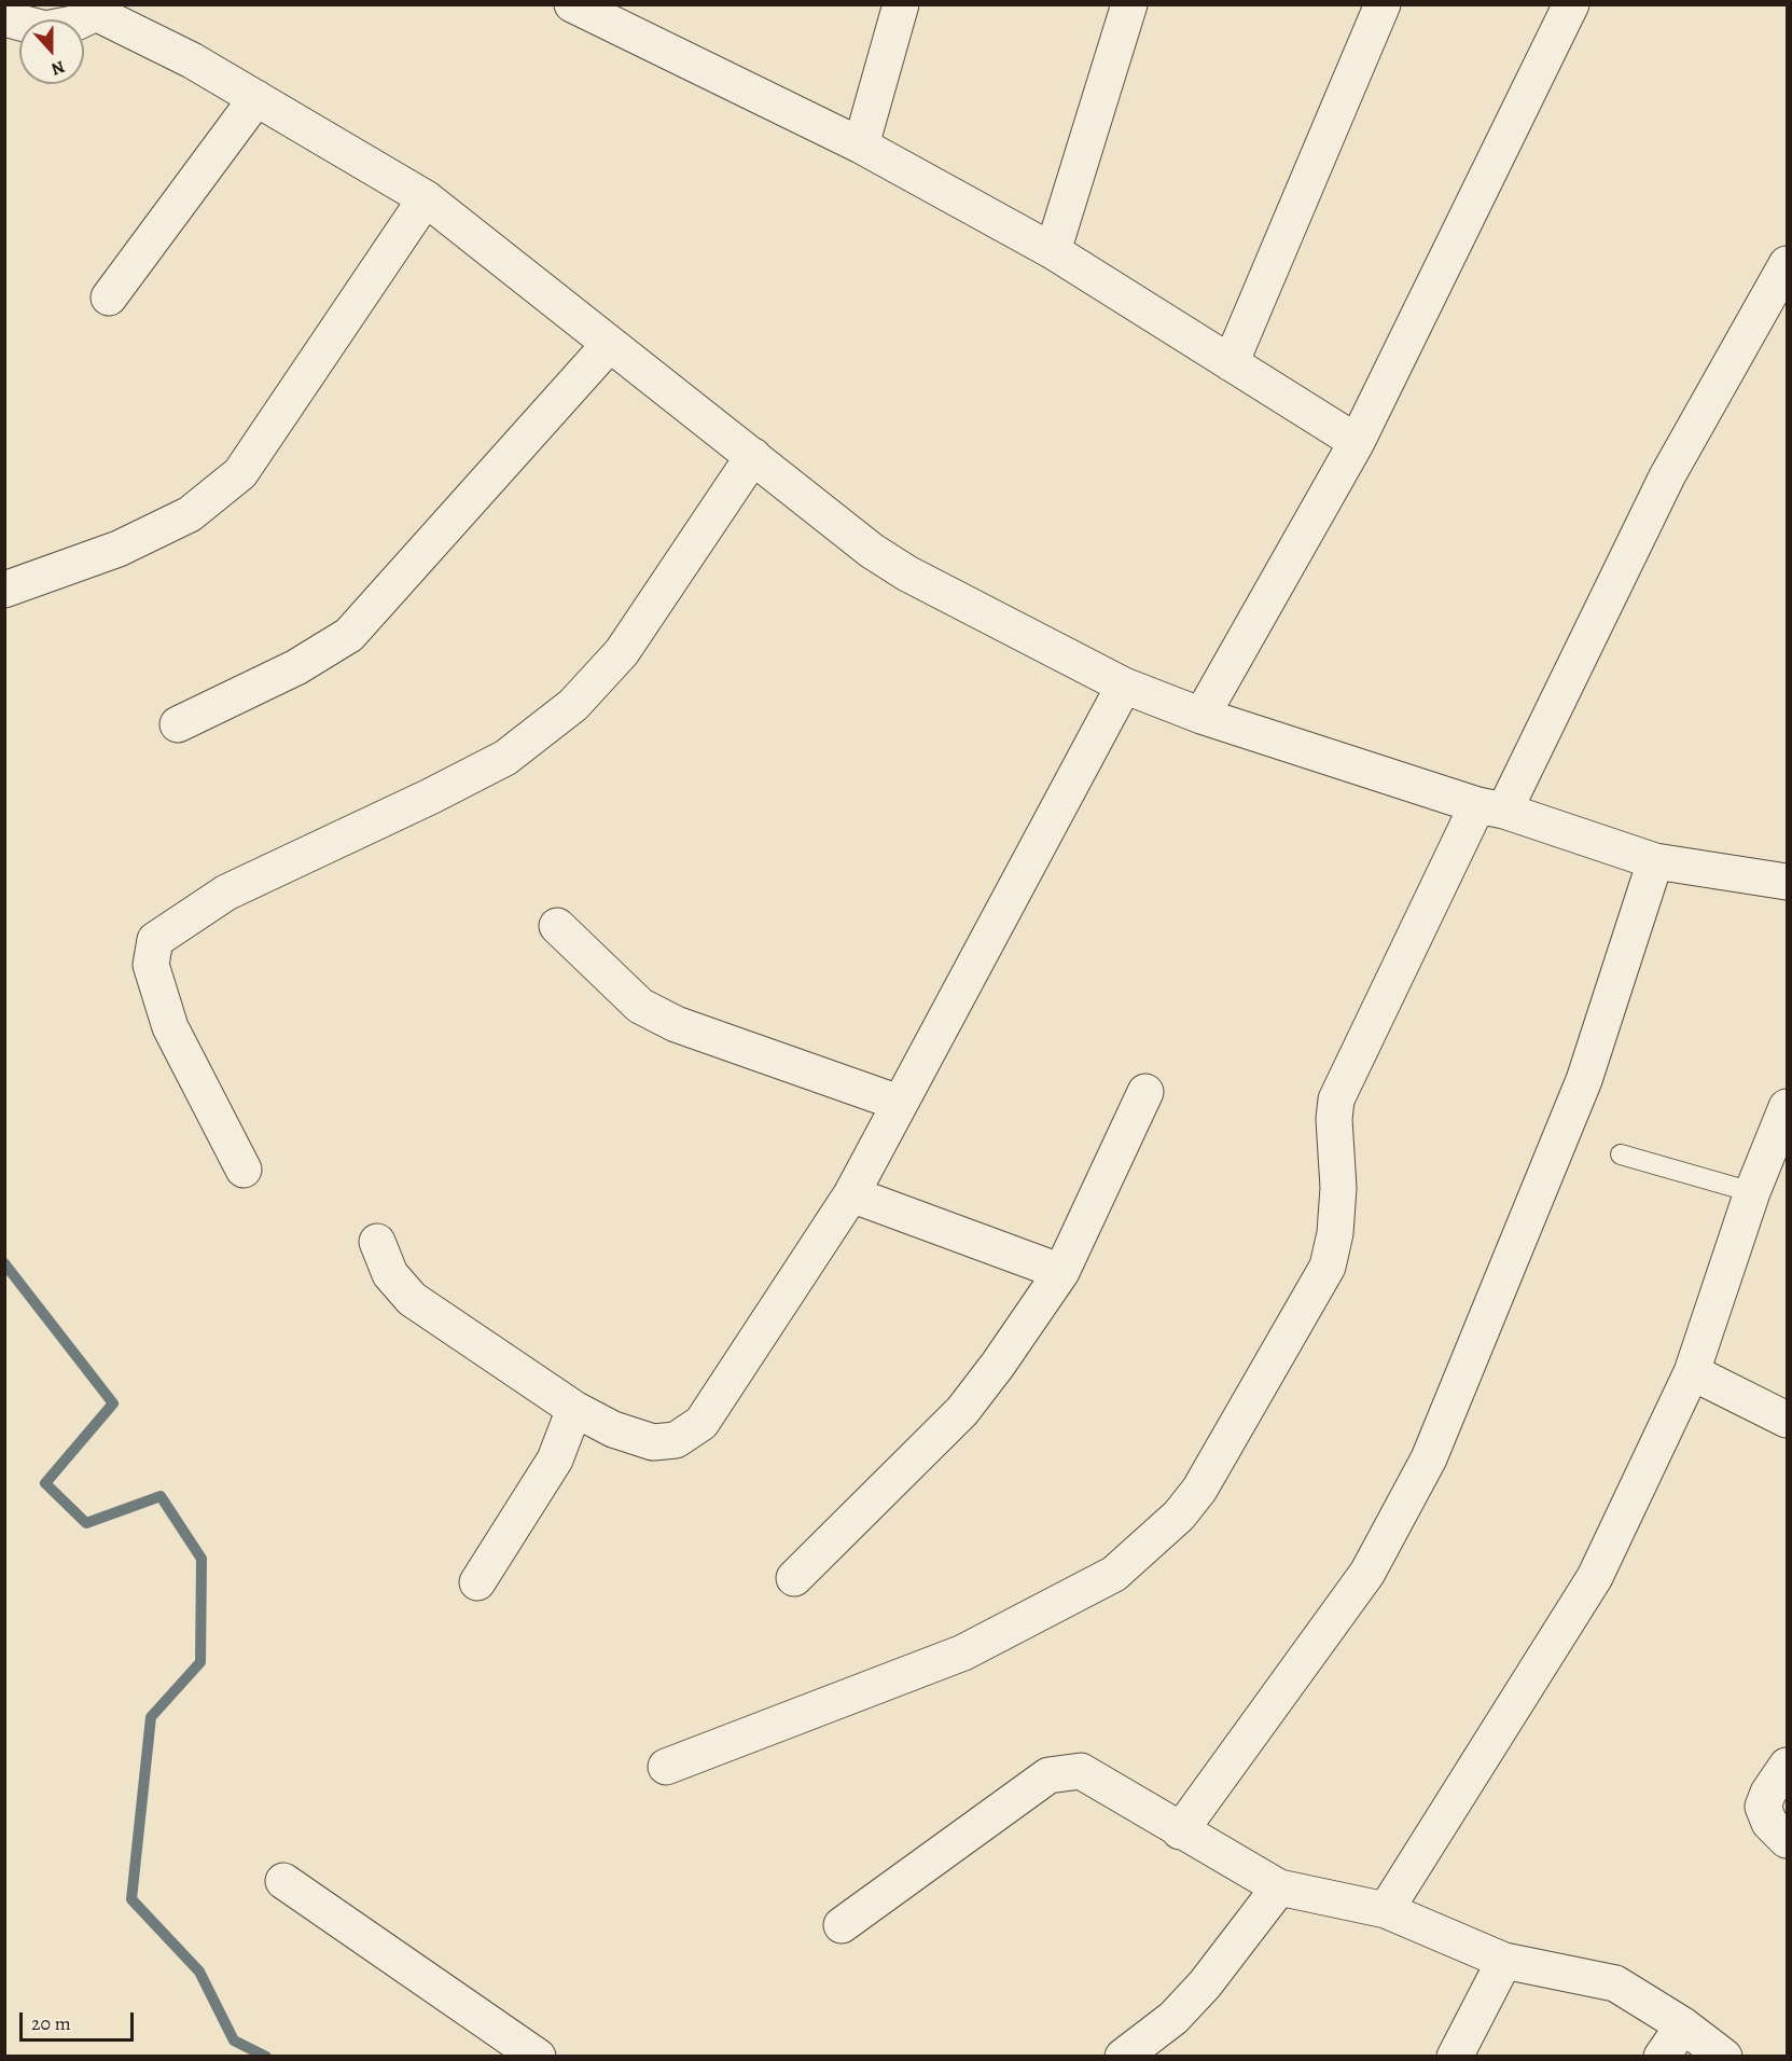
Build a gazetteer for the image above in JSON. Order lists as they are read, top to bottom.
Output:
{
  "scale_bar": "20 m",
  "north": "bottom"
}
